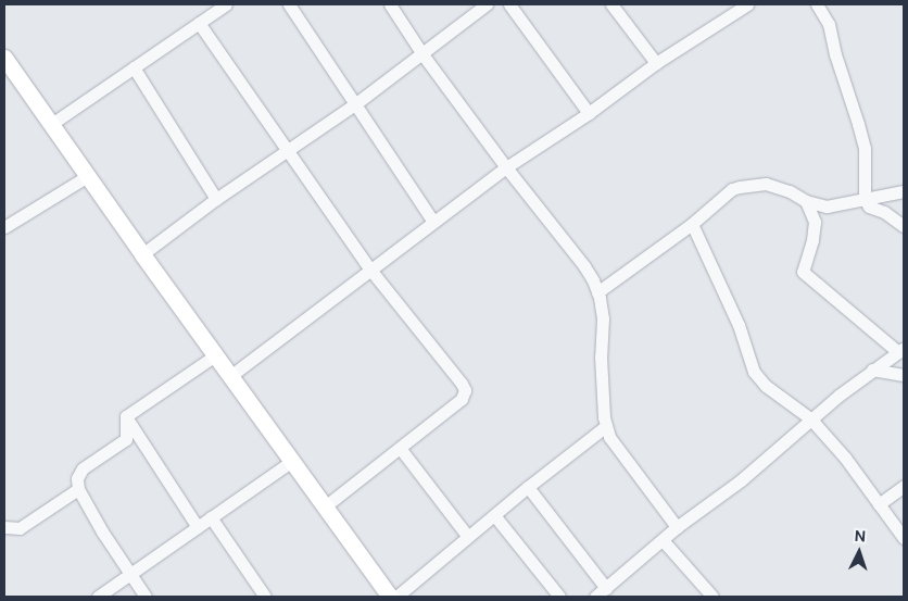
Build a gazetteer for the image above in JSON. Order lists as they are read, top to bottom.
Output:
{
  "north": "top"
}
